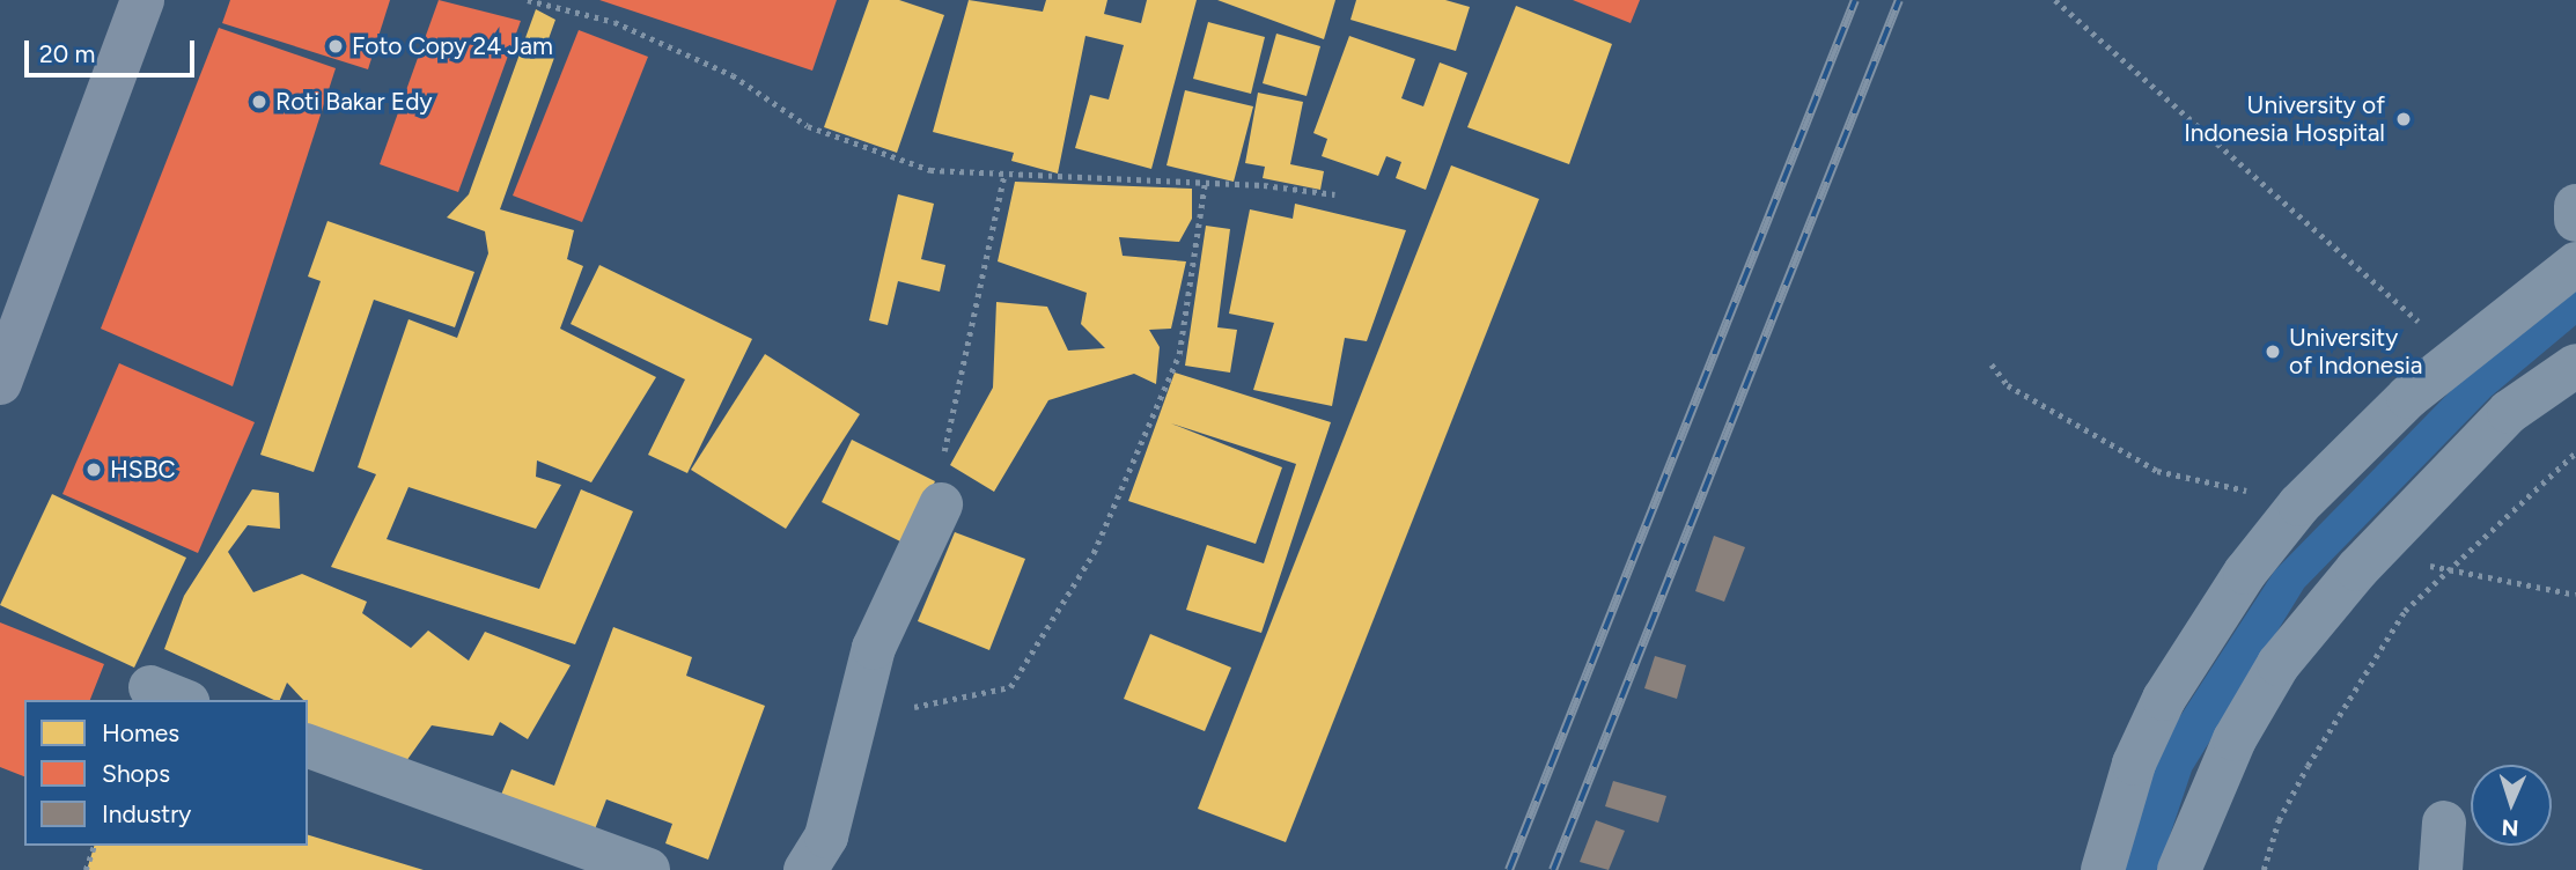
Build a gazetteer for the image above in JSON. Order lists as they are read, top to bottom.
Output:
{
  "places": [
    "Foto Copy 24 Jam",
    "Roti Bakar Edy",
    "University of Indonesia Hospital",
    "University of Indonesia",
    "HSBC"
  ],
  "legend": ["Homes", "Shops", "Industry"],
  "scale_bar": "20 m",
  "north": "bottom"
}
